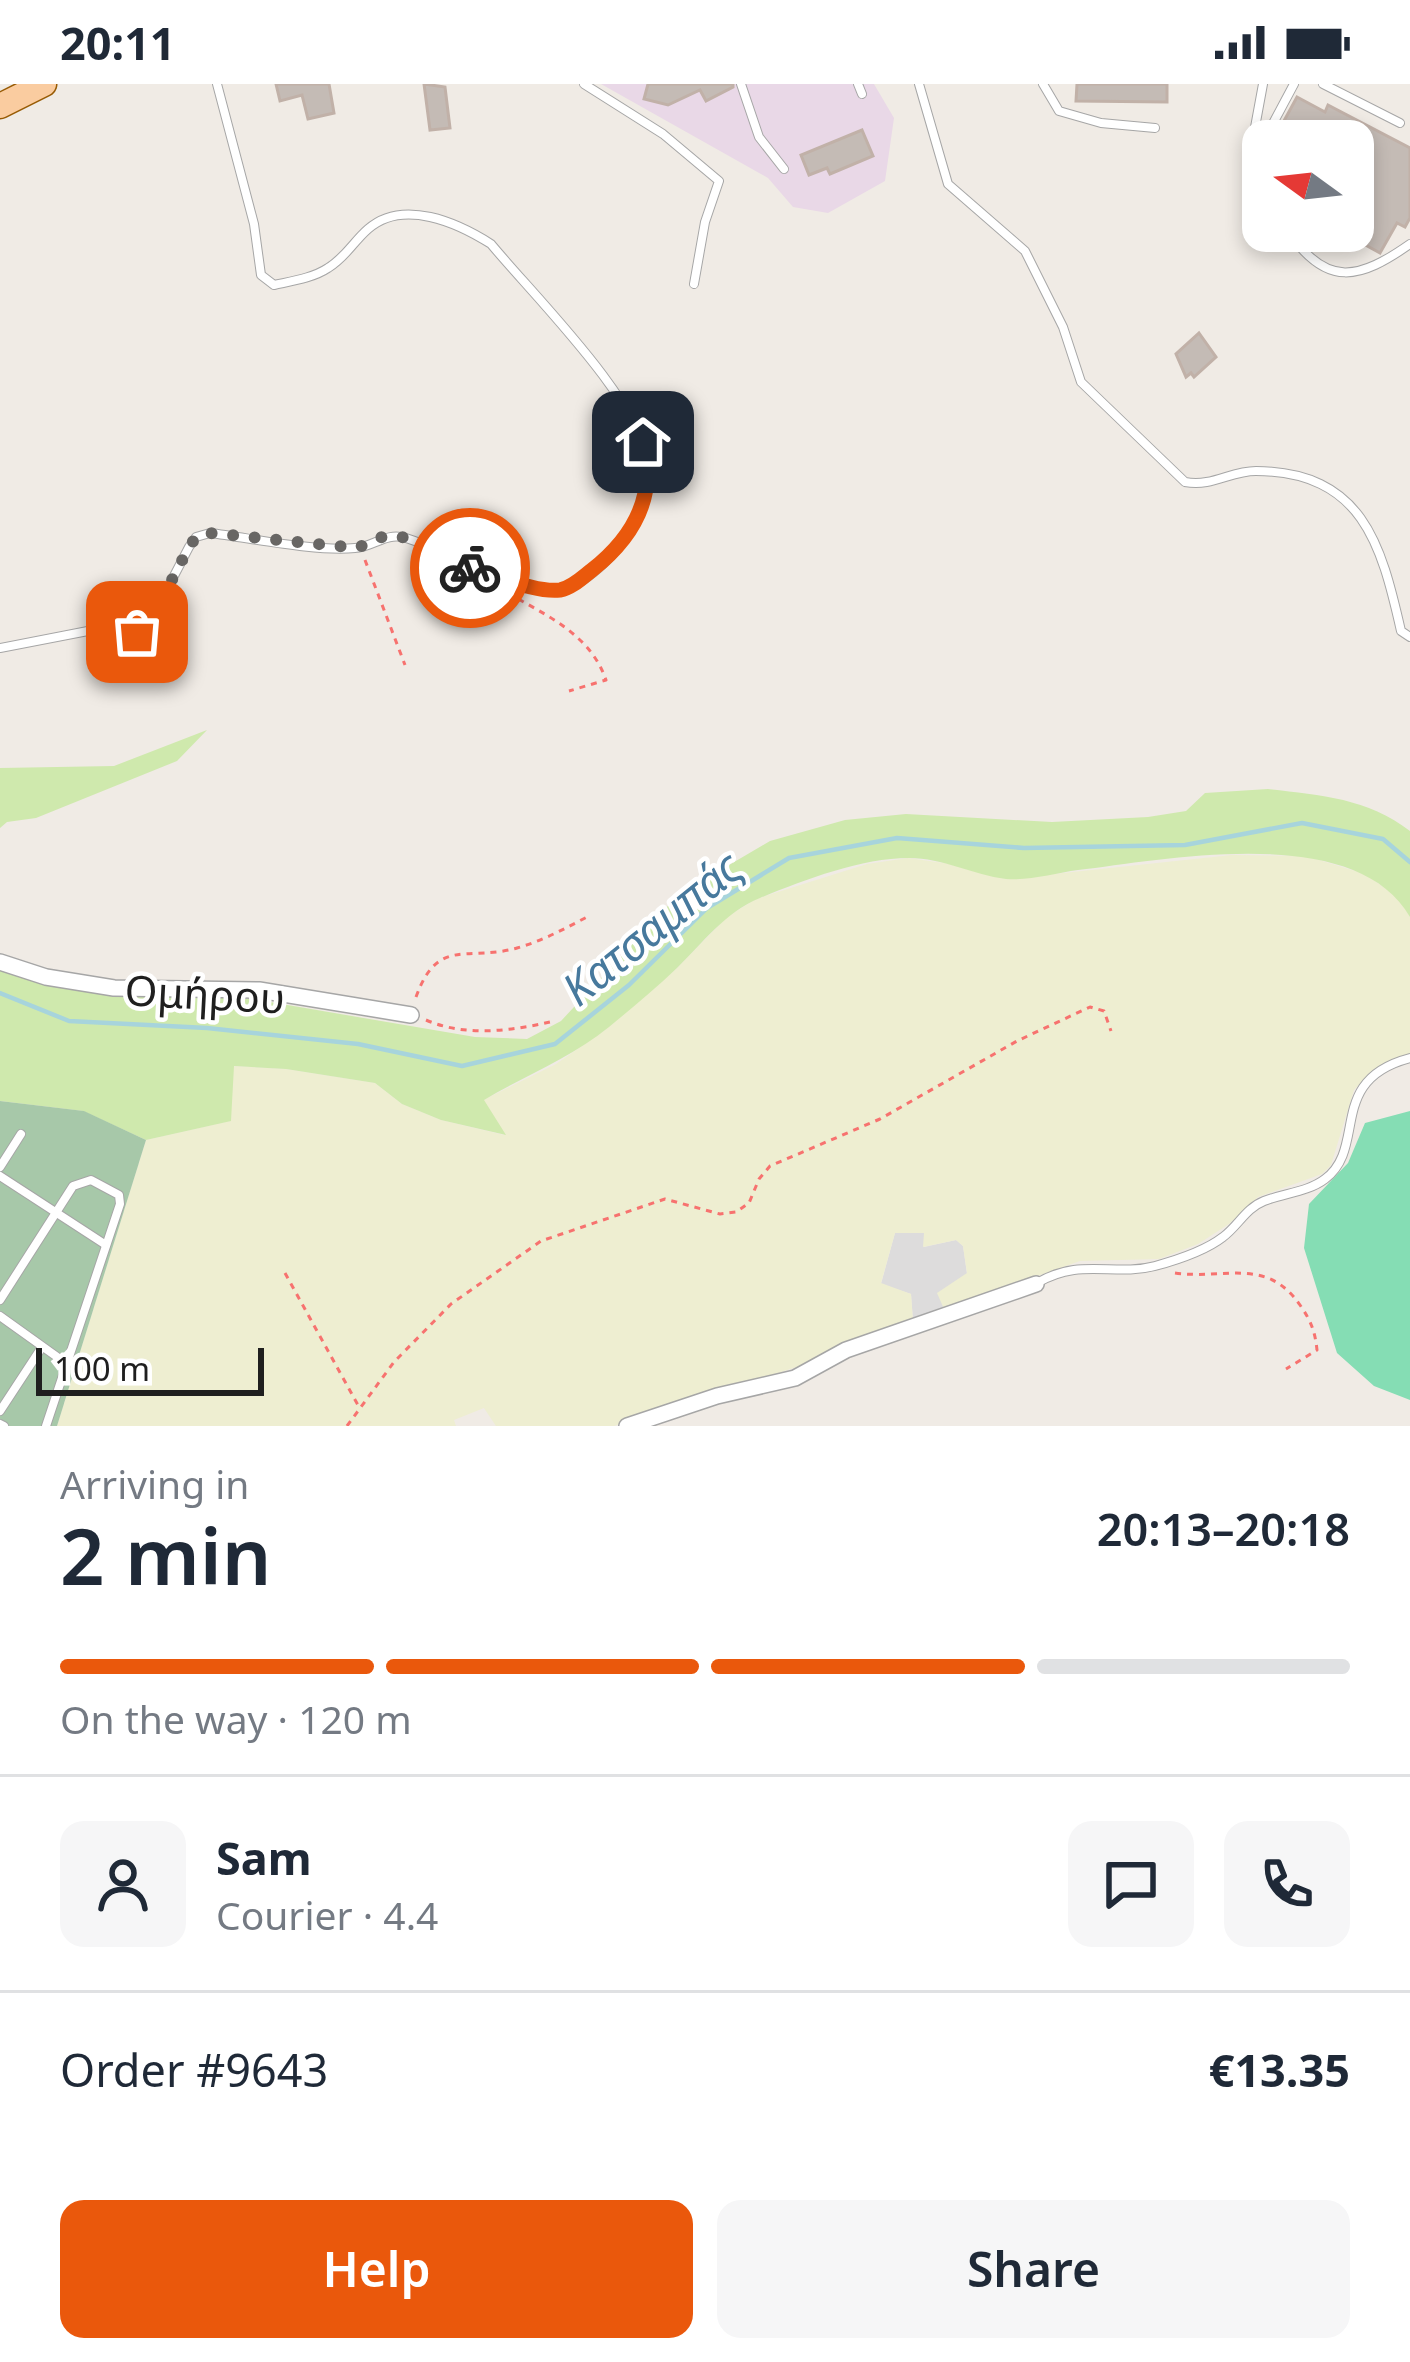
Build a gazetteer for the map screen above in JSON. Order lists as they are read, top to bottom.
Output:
{
  "streets": {
    "street": ["Ομήρου"]
  },
  "water": ["Κατσαμπάς"],
  "scale_bar": "100 m",
  "north": "left",
  "page": {
    "status": "20:11",
    "scale": "100 m",
    "heading": ["2 min", "Arriving in", "20:13–20:18"],
    "panel": [
      "Sam",
      "Courier · 4.4",
      "Order #9643",
      "€13.35"
    ],
    "bar": "On the way · 120 m",
    "buttons": ["Help", "Share"]
  }
}
